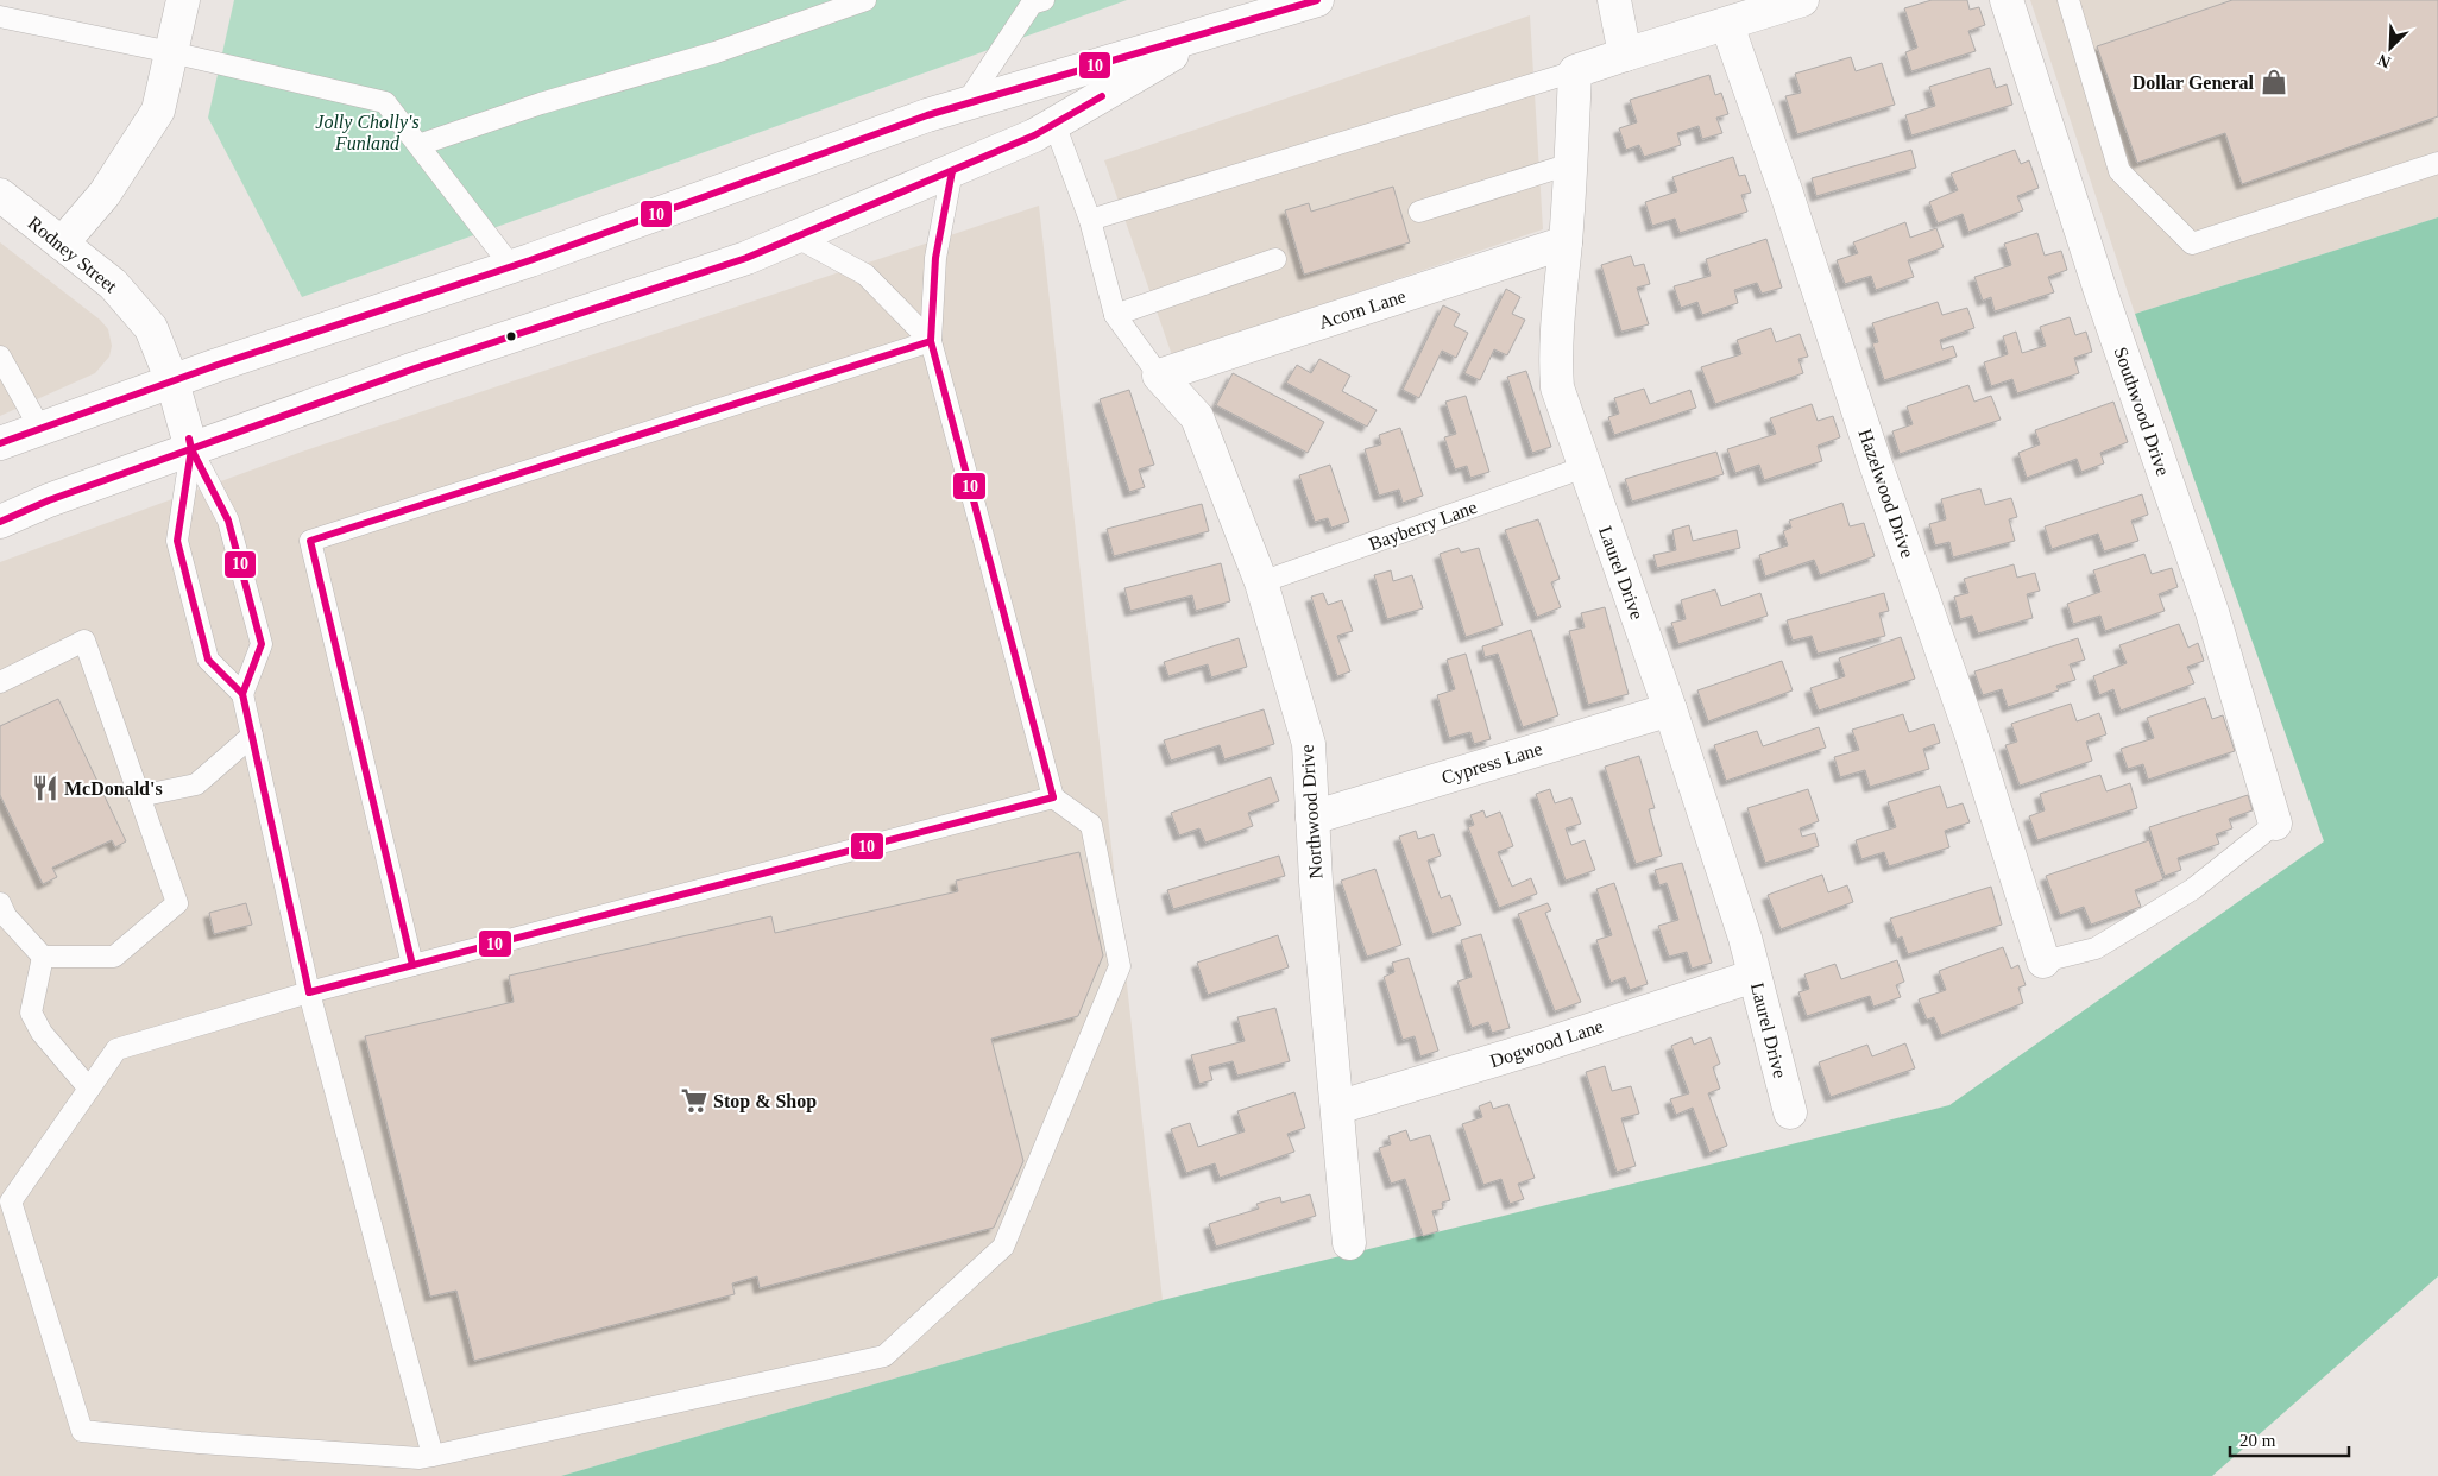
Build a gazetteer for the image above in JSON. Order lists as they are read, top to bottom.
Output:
{
  "streets": {
    "street": [
      "Rodney Street",
      "Acorn Lane",
      "Southwood Drive",
      "Hazelwood Drive",
      "Laurel Drive",
      "Cypress Lane",
      "Northwood Drive",
      "Dogwood Lane"
    ],
    "lane": ["Bayberry Lane"]
  },
  "crossings": [
    ["Acorn Lane", "Laurel Drive"],
    ["Acorn Lane", "Northwood Drive"],
    ["Bayberry Lane", "Laurel Drive"],
    ["Bayberry Lane", "Northwood Drive"],
    ["Laurel Drive", "Cypress Lane"],
    ["Laurel Drive", "Dogwood Lane"],
    ["Cypress Lane", "Northwood Drive"],
    ["Northwood Drive", "Dogwood Lane"]
  ],
  "parks": ["Jolly Cholly's Funland"],
  "places": {
    "shop": ["Dollar General"],
    "restaurant": ["McDonald's"],
    "supermarket": ["Stop & Shop"]
  },
  "lines": ["transit line 10"],
  "scale_bar": "20 m",
  "north": "bottom left"
}
